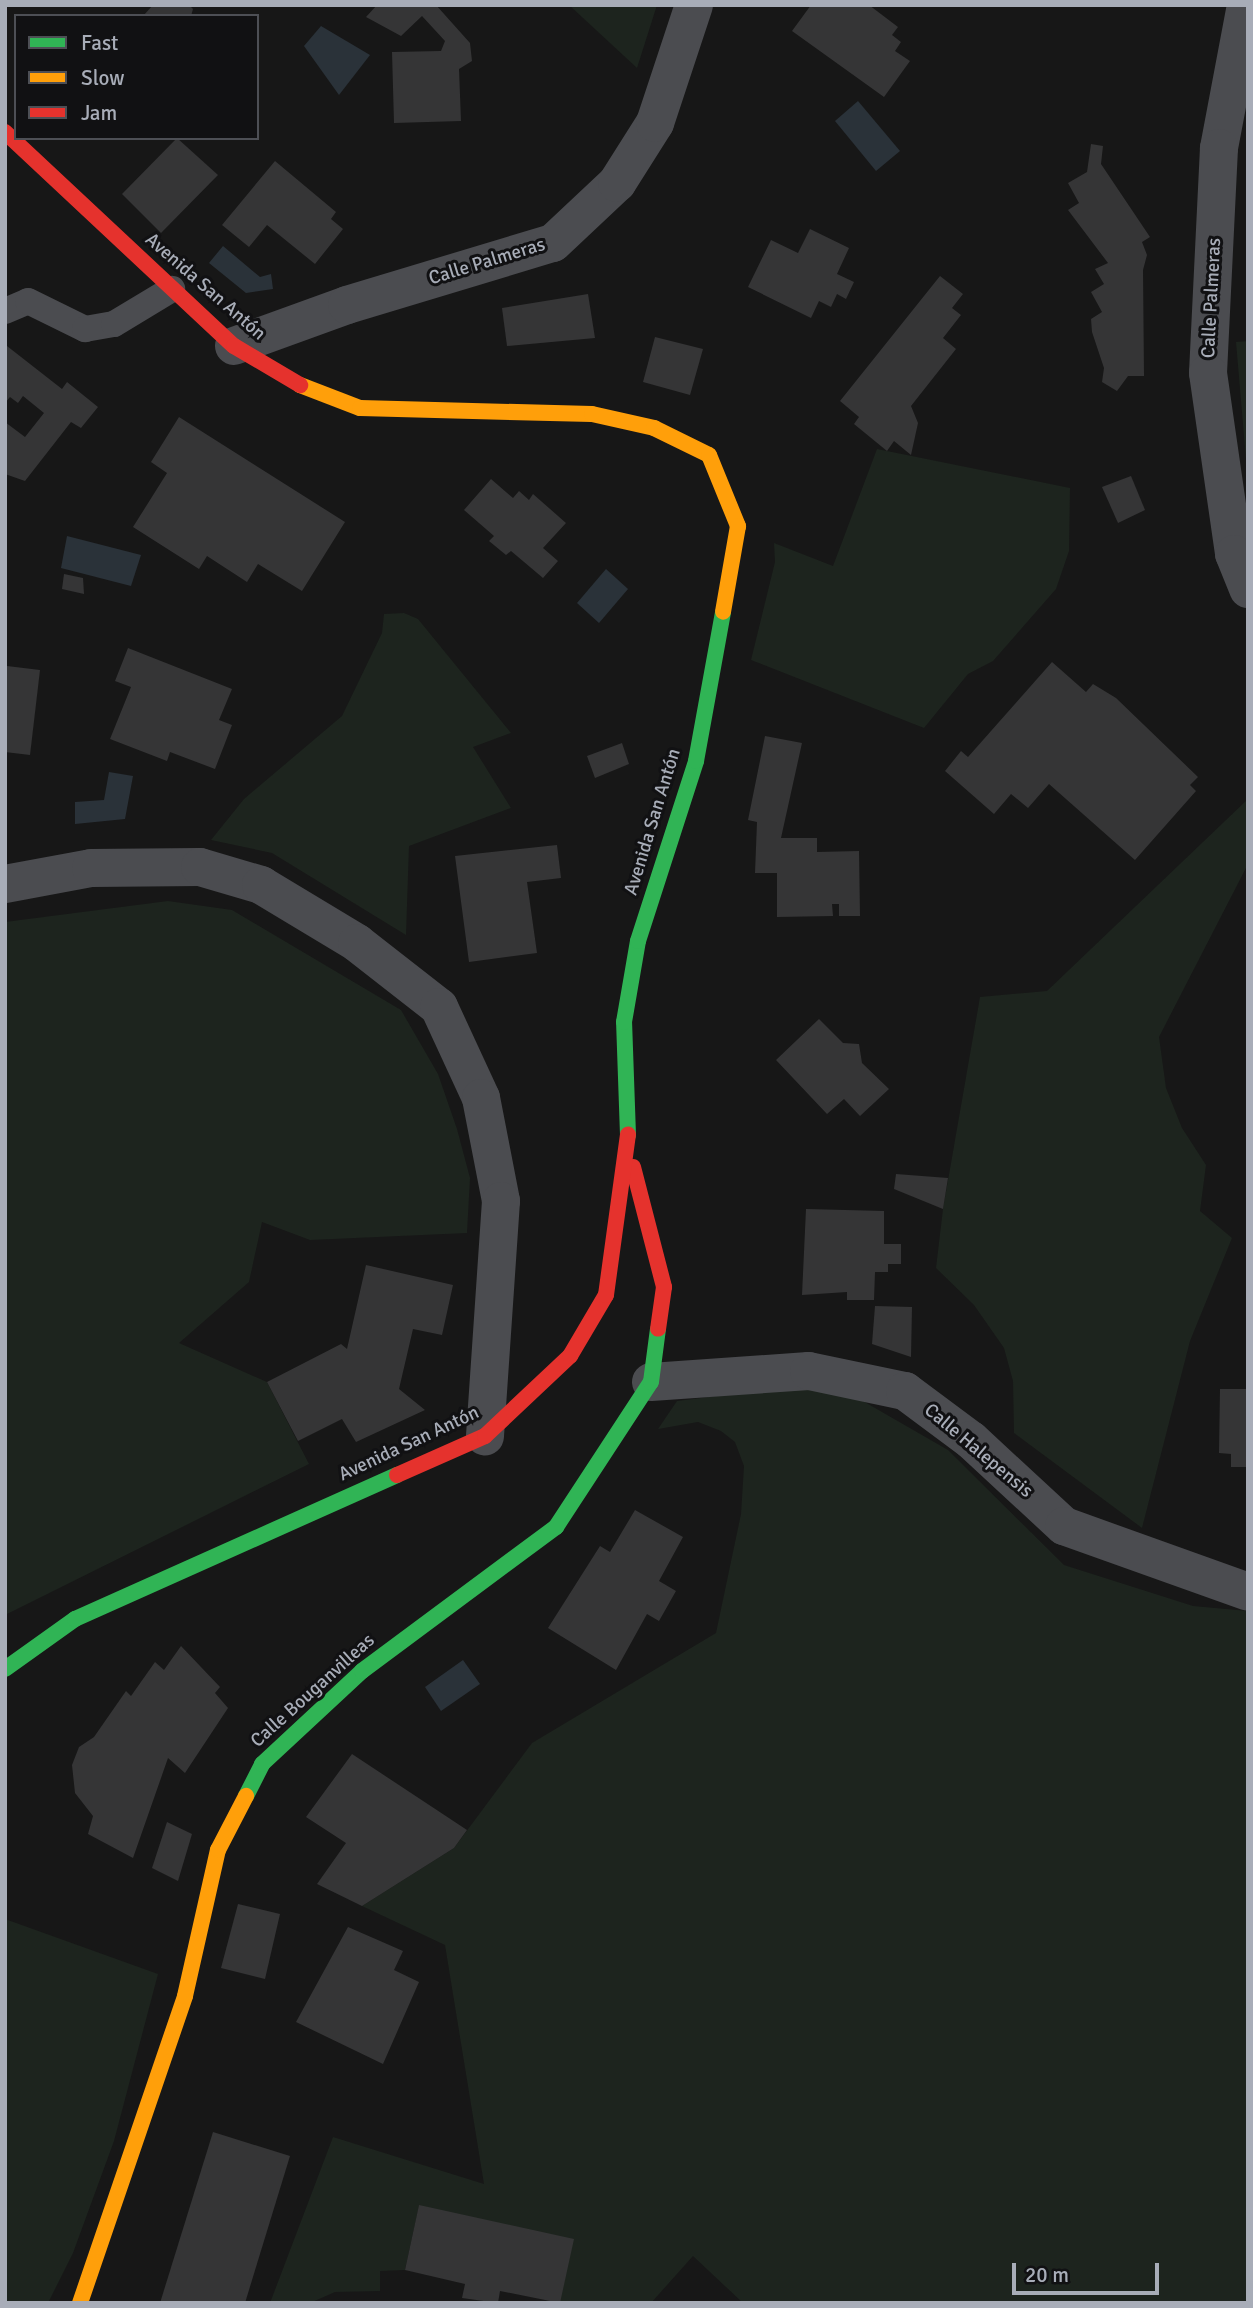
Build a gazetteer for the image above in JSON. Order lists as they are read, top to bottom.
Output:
{
  "streets": {
    "street": [
      "Calle Palmeras",
      "Avenida San Antón",
      "Calle Halepensis",
      "Calle Bouganvilleas"
    ]
  },
  "crossings": [
    ["Calle Palmeras", "Avenida San Antón"],
    ["Avenida San Antón", "Calle Bouganvilleas"],
    ["Calle Halepensis", "Calle Bouganvilleas"]
  ],
  "legend": ["Fast", "Slow", "Jam"],
  "scale_bar": "20 m"
}
